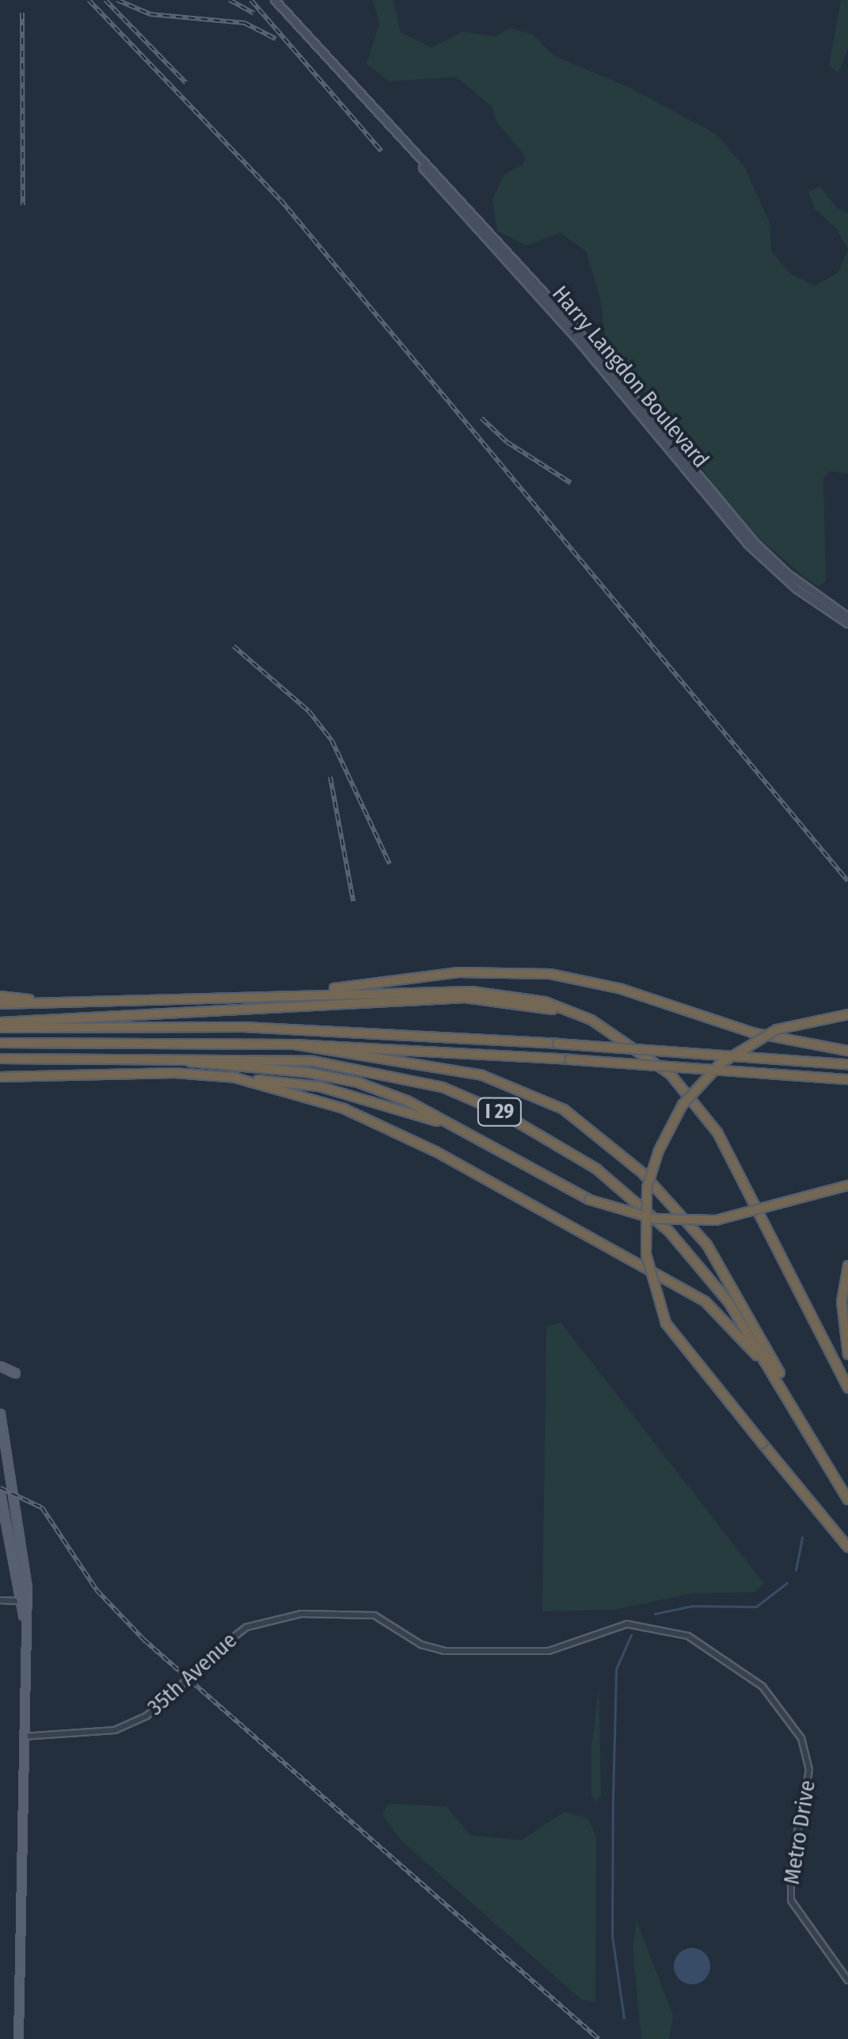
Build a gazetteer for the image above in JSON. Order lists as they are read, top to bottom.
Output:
{
  "streets": {
    "highway": ["I 29"],
    "main road": ["Harry Langdon Boulevard"],
    "street": ["35th Avenue", "Metro Drive"]
  },
  "crossings": [
    ["35th Avenue", "Metro Drive"]
  ]
}
